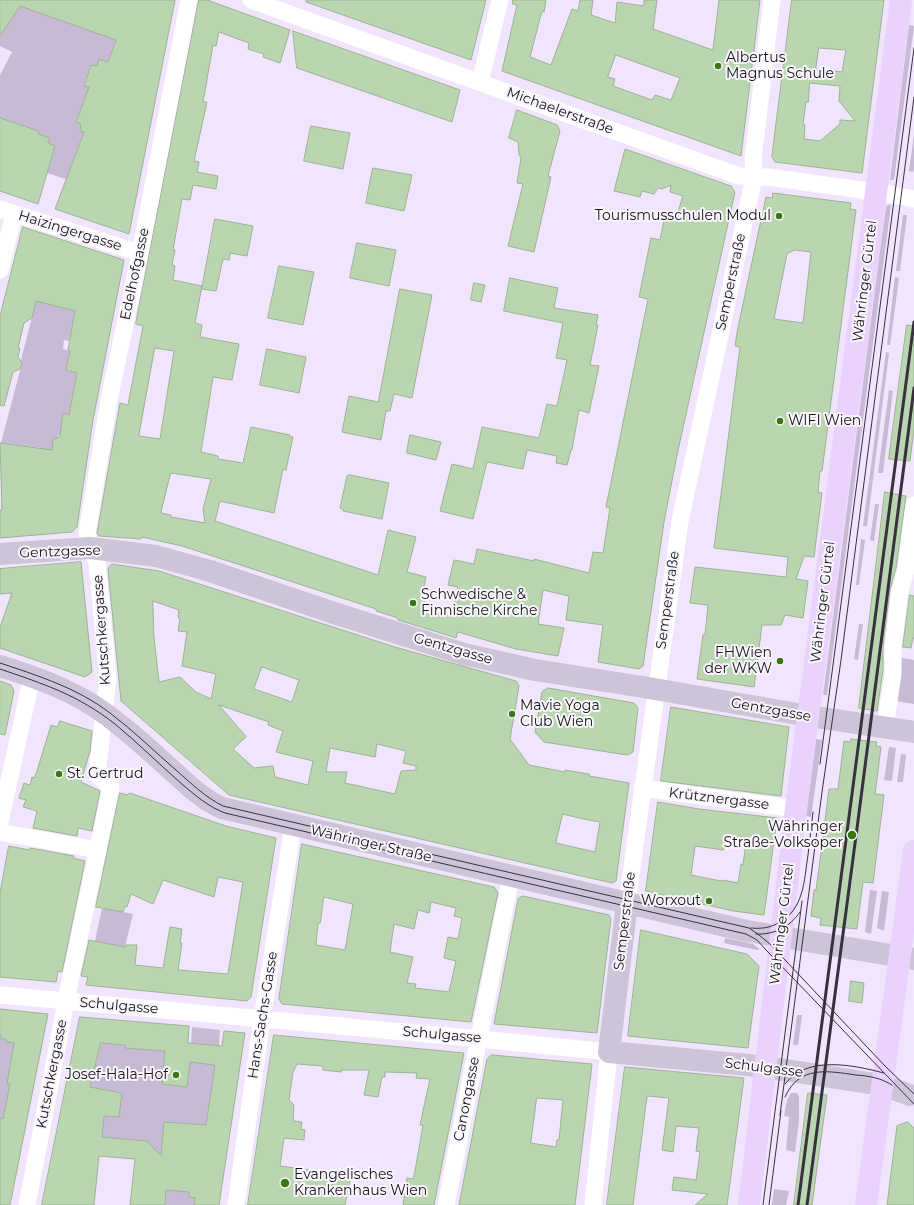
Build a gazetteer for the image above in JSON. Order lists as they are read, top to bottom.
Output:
{
  "streets": {
    "main road": [
      "Währinger Gürtel",
      "Semperstraße",
      "Gentzgasse",
      "Währinger Straße",
      "Schulgasse"
    ],
    "street": [
      "Michaelerstraße",
      "Haizingergasse",
      "Edelhofgasse",
      "Kutschkergasse",
      "Krütznergasse",
      "Hans-Sachs-Gasse",
      "Canongasse"
    ]
  },
  "crossings": [
    ["Michaelerstraße", "Währinger Gürtel"],
    ["Michaelerstraße", "Semperstraße"],
    ["Haizingergasse", "Edelhofgasse"],
    ["Edelhofgasse", "Gentzgasse"],
    ["Edelhofgasse", "Kutschkergasse"],
    ["Währinger Gürtel", "Gentzgasse"],
    ["Währinger Gürtel", "Krütznergasse"],
    ["Währinger Gürtel", "Währinger Straße"],
    ["Währinger Gürtel", "Schulgasse"],
    ["Semperstraße", "Gentzgasse"],
    ["Semperstraße", "Krütznergasse"],
    ["Semperstraße", "Währinger Straße"],
    ["Semperstraße", "Schulgasse"],
    ["Gentzgasse", "Kutschkergasse"],
    ["Kutschkergasse", "Währinger Straße"],
    ["Kutschkergasse", "Schulgasse"],
    ["Währinger Straße", "Hans-Sachs-Gasse"],
    ["Währinger Straße", "Canongasse"],
    ["Schulgasse", "Hans-Sachs-Gasse"],
    ["Schulgasse", "Canongasse"]
  ],
  "places": [
    "Albertus Magnus Schule",
    "Tourismusschulen Modul",
    "WIFI Wien",
    "Schwedische & Finnische Kirche",
    "FHWien der WKW",
    "Mavie Yoga Club Wien",
    "St. Gertrud",
    "Währinger Straße-Volksoper",
    "Worxout",
    "Josef-Hala-Hof",
    "Evangelisches Krankenhaus Wien"
  ]
}
